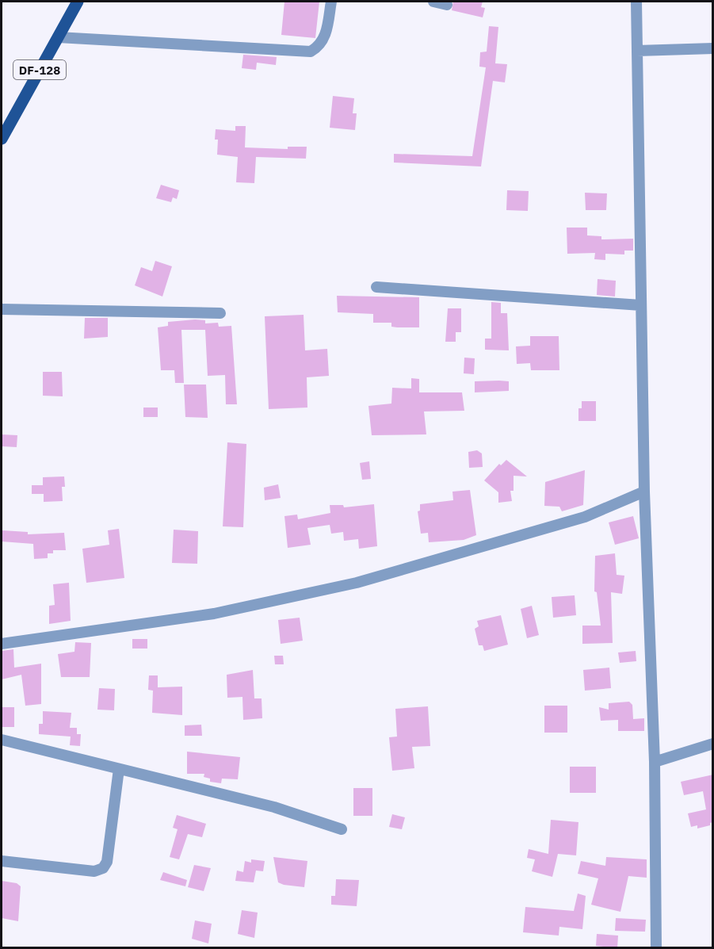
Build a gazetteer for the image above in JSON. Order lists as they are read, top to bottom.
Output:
{
  "streets": {
    "main road": ["DF-128"]
  }
}
